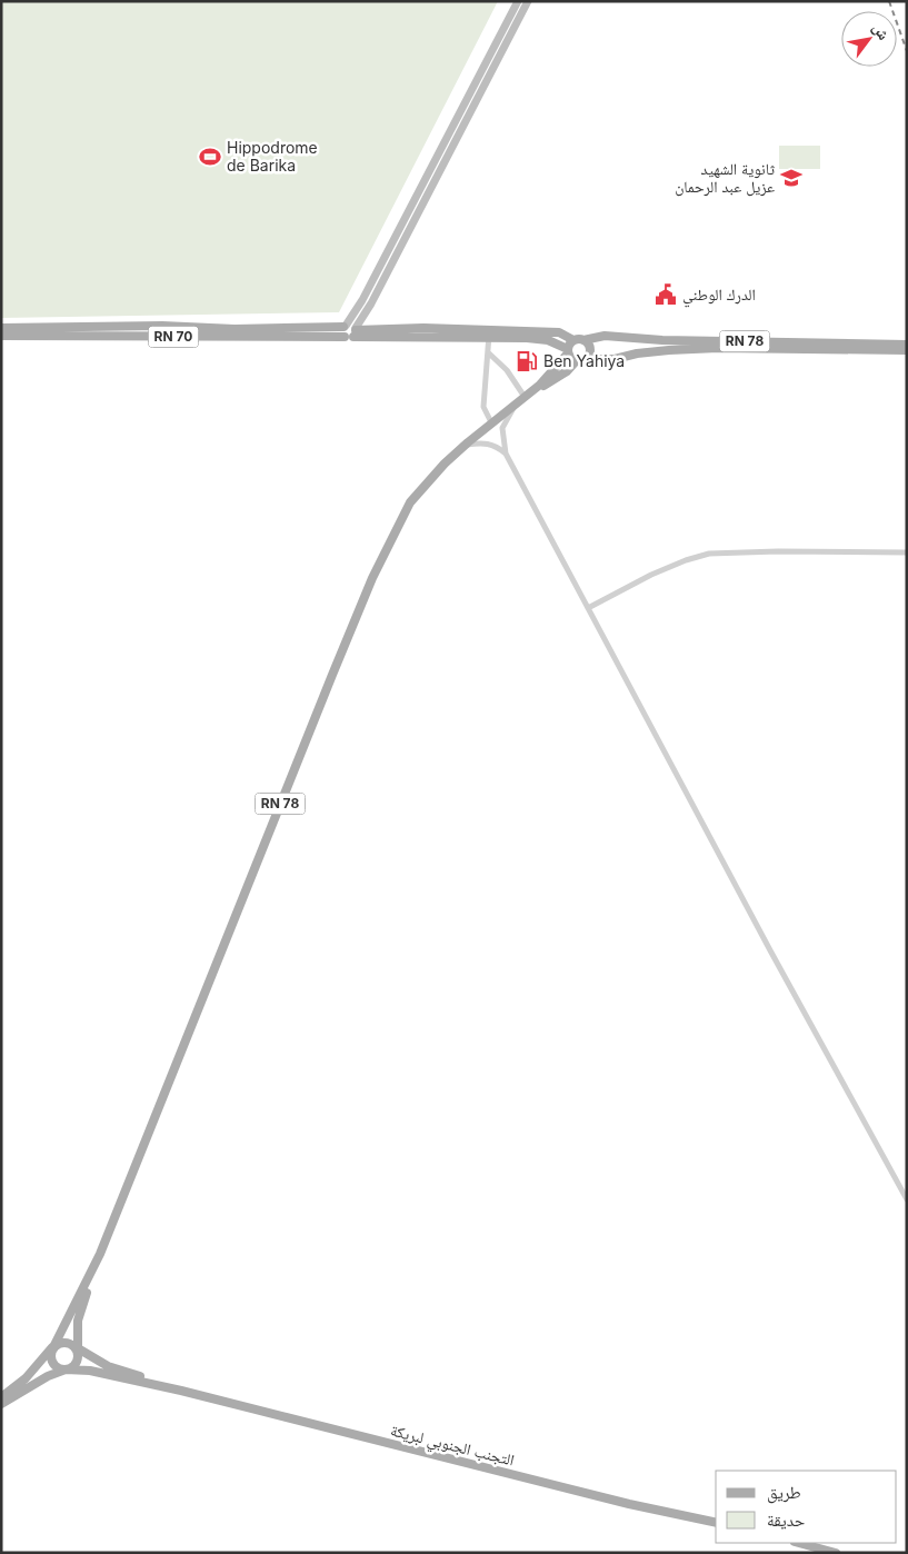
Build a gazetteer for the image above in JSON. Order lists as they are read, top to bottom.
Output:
{
  "streets": {
    "main road": ["RN 70", "RN 78", "التجنب الجنوبي لبريكة"]
  },
  "crossings": [
    ["RN 70", "RN 78"]
  ],
  "places": {
    "sports": ["Hippodrome de Barika"],
    "school or university": ["ثانوية الشهيد عزيل عبد الرحمان"],
    "public building": ["الدرك الوطني"],
    "fuel station": ["Ben Yahiya"]
  },
  "legend": ["طريق", "حديقة"],
  "north": "top right"
}
